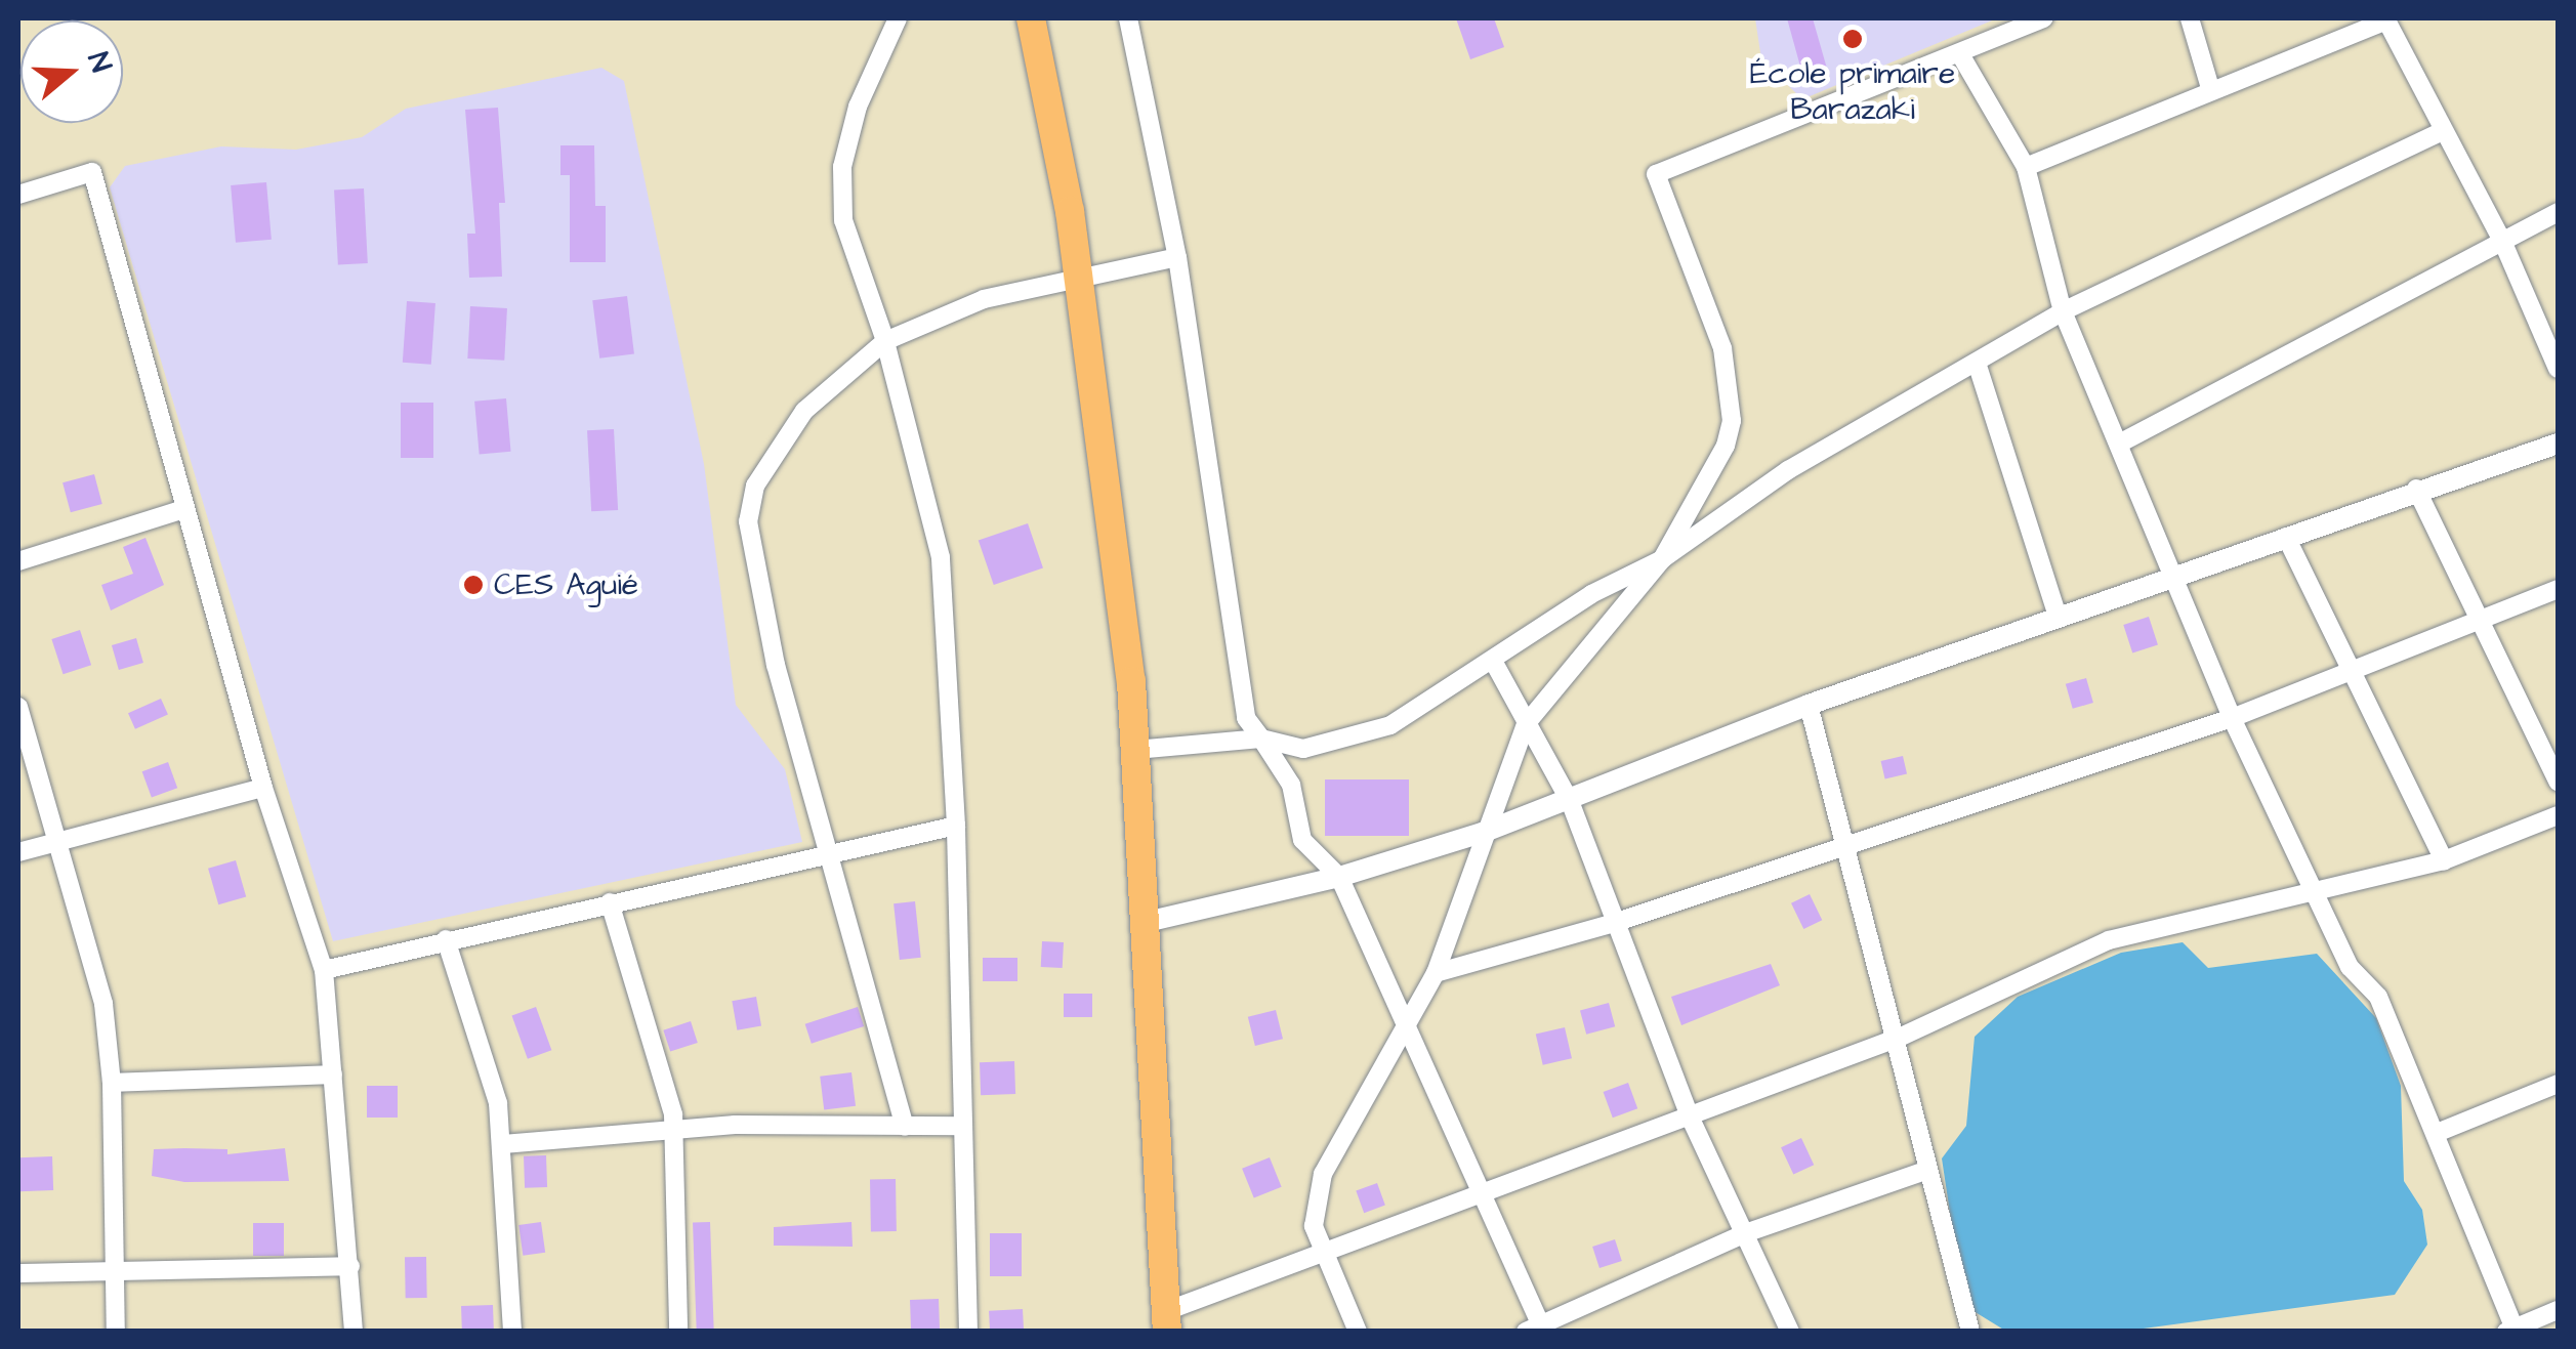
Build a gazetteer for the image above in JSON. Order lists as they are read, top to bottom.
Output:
{
  "places": ["École primaire Barazaki", "CES Aguié"],
  "north": "right"
}
